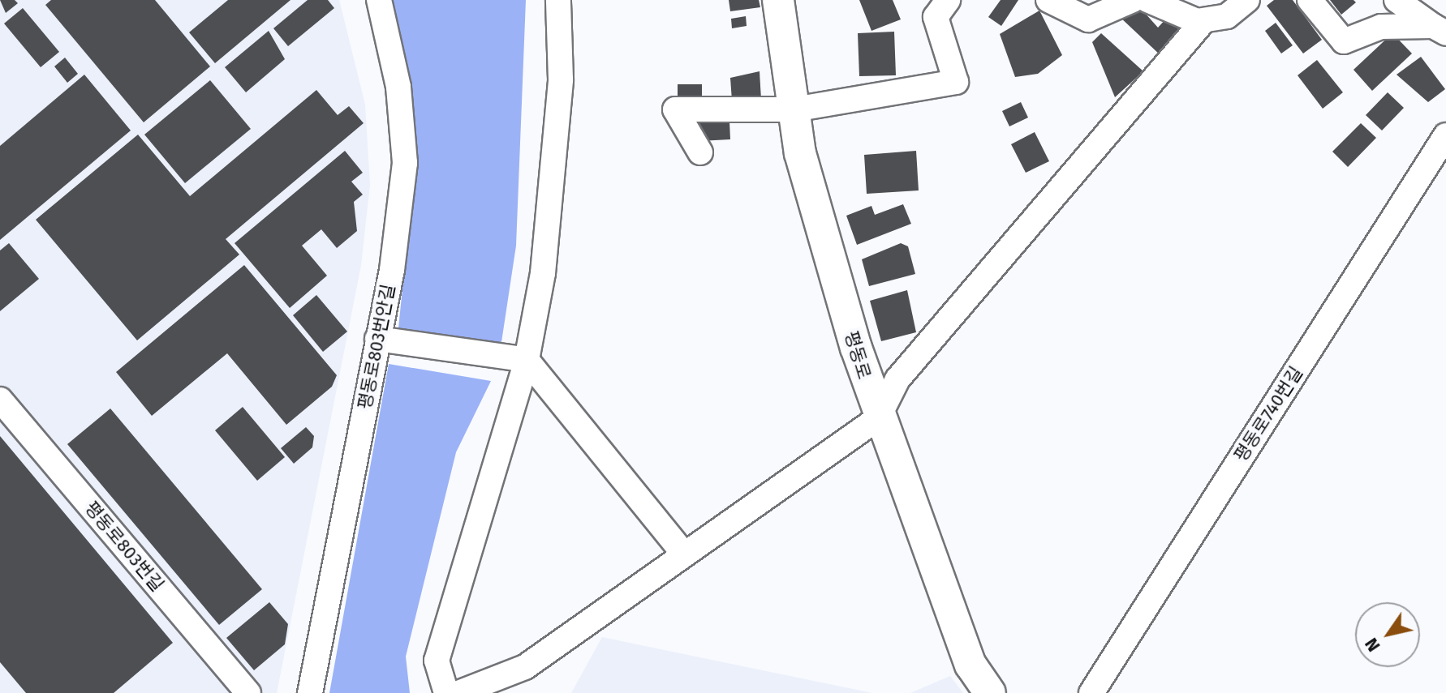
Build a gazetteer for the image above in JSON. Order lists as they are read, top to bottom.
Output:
{
  "streets": {
    "main road": ["평동로"],
    "street": ["평동로803번안길", "평동로740번길", "평동로803번길"]
  },
  "north": "bottom left"
}
